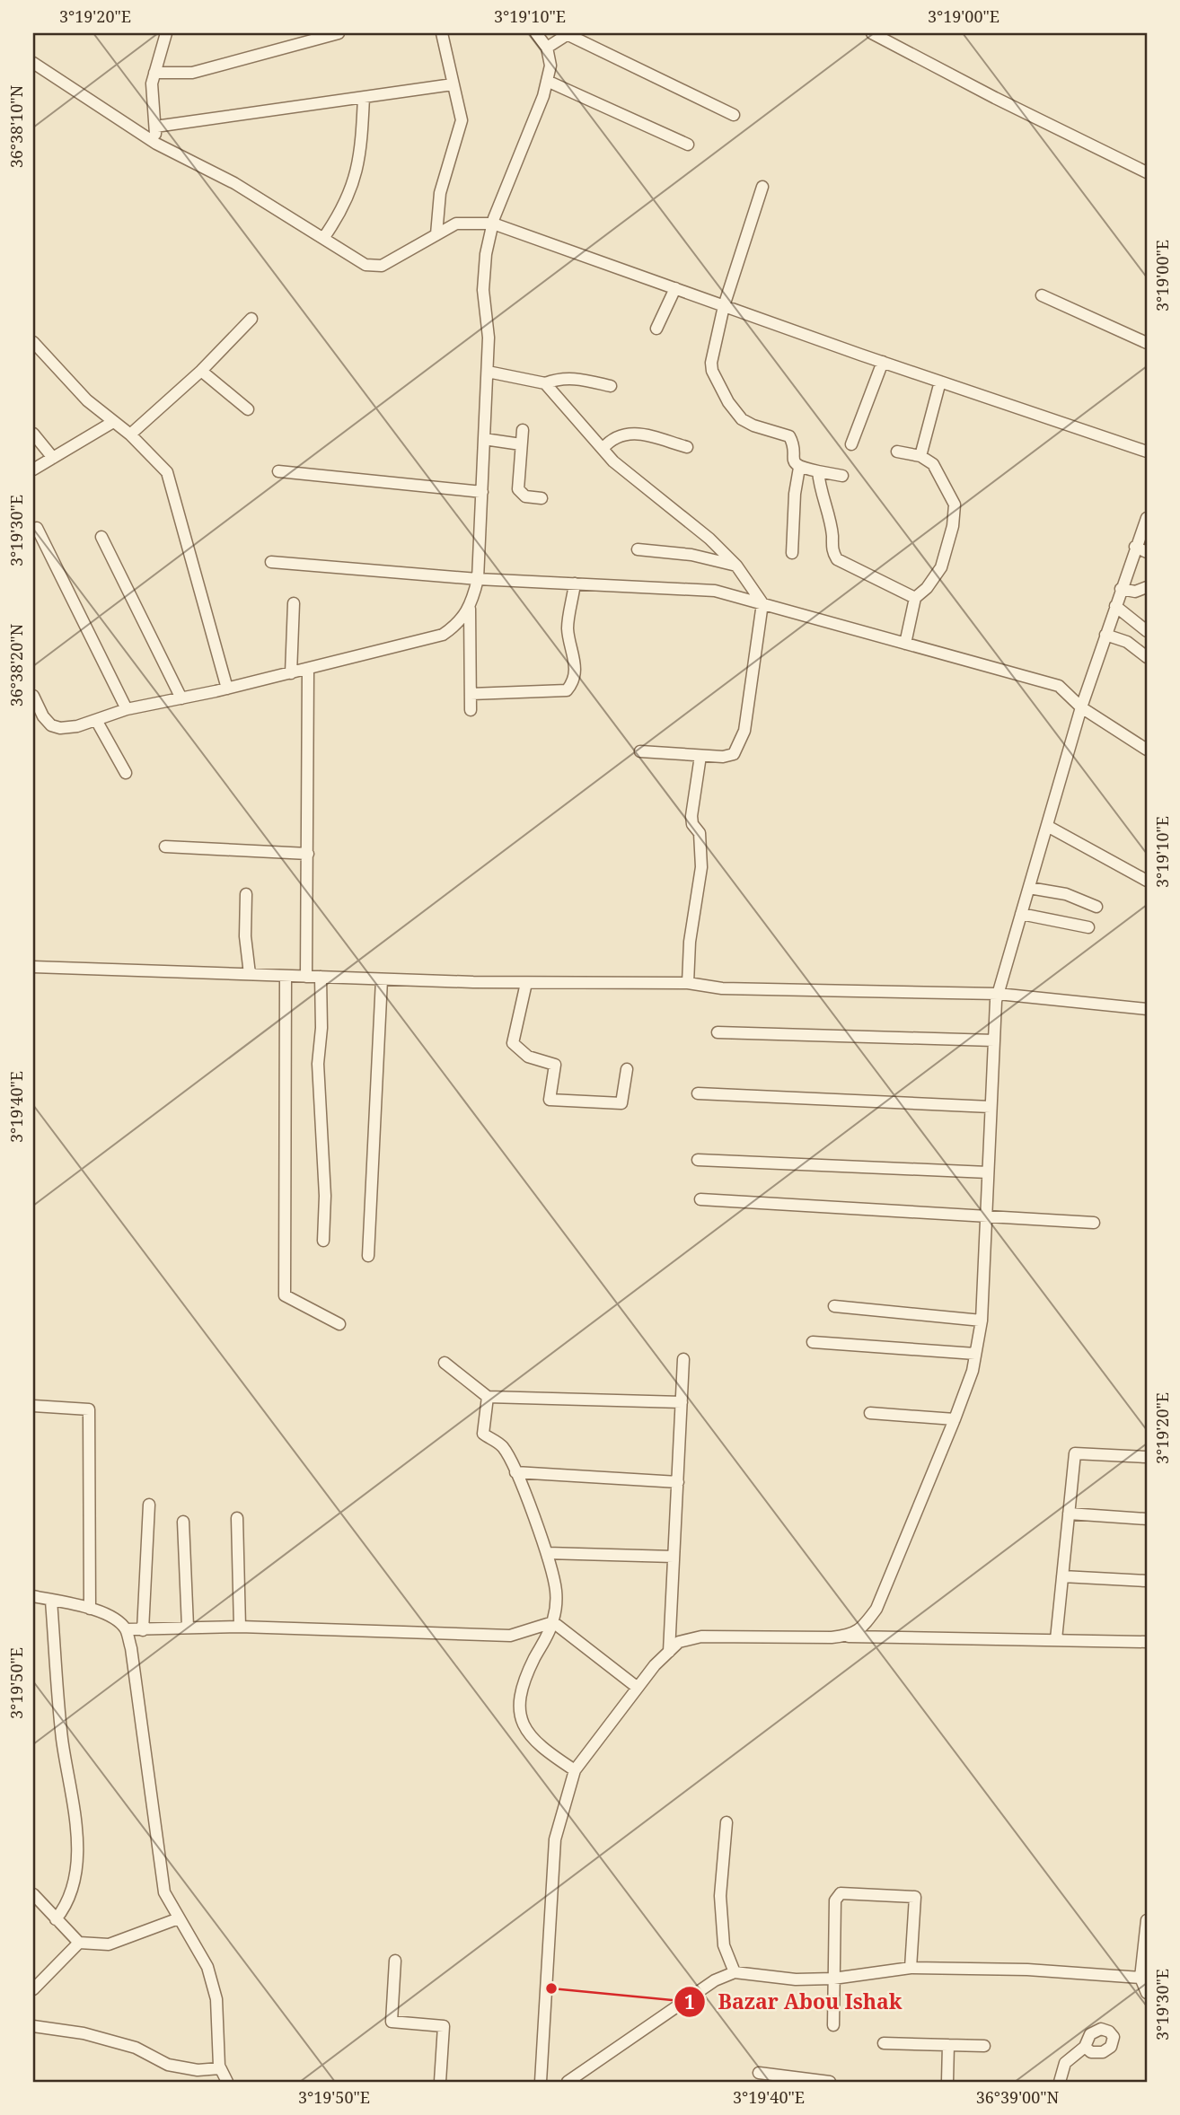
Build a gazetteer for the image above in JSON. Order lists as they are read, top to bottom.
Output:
{
  "places": ["Bazar Abou Ishak"],
  "coordinates": [
    "3°19'20\"E",
    "3°19'10\"E",
    "3°19'00\"E",
    "36°38'10\"N",
    "3°19'30\"E",
    "36°38'20\"N",
    "3°19'40\"E",
    "3°19'50\"E",
    "36°39'00\"N"
  ]
}
